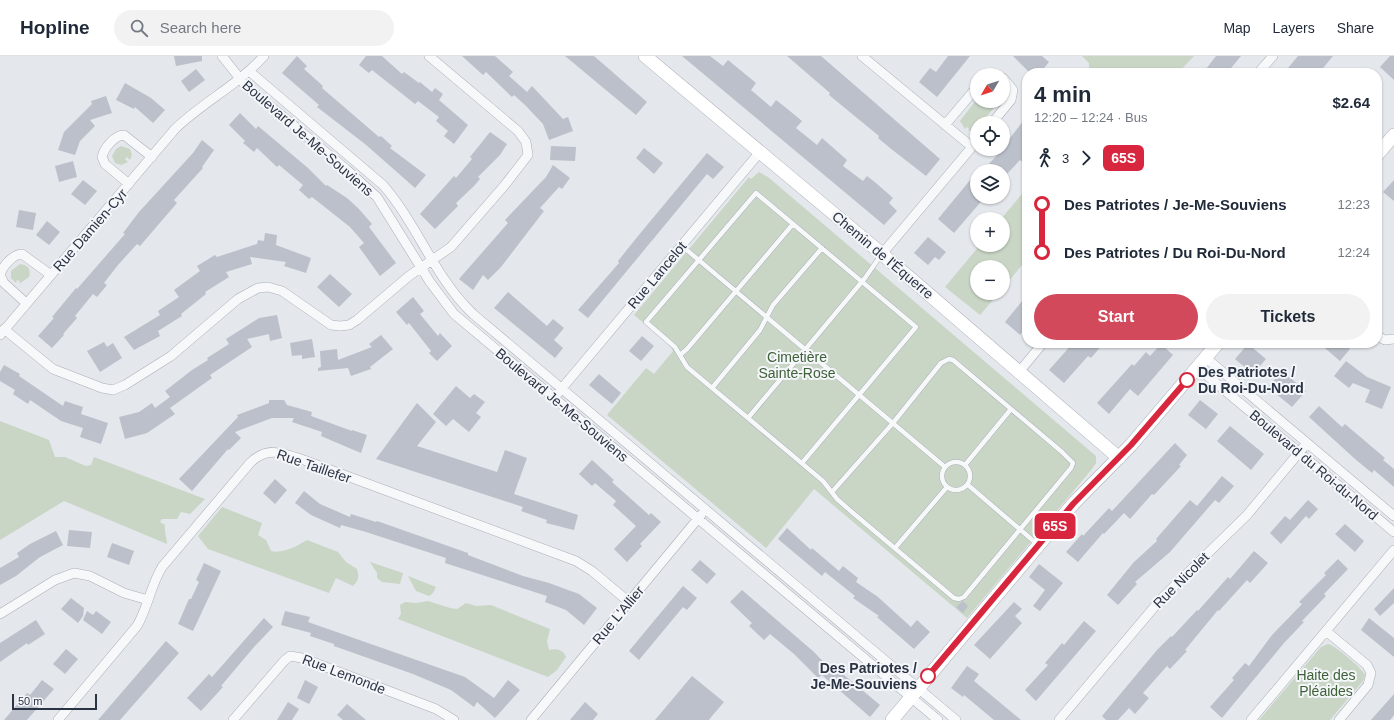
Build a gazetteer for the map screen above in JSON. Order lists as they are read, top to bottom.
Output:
{
  "streets": {
    "street": [
      "Boulevard Je-Me-Souviens",
      "Rue Damien-Cyr",
      "Chemin de l'Équerre",
      "Rue Lancelot",
      "Boulevard du Roi-du-Nord",
      "Rue Taillefer",
      "Rue Nicolet",
      "Rue L'Allier",
      "Rue Lemonde"
    ]
  },
  "crossings": [
    ["Boulevard Je-Me-Souviens", "Rue Damien-Cyr"],
    ["Boulevard Je-Me-Souviens", "Rue Lancelot"],
    ["Boulevard Je-Me-Souviens", "Rue L'Allier"],
    ["Chemin de l'Équerre", "Rue Lancelot"],
    ["Boulevard du Roi-du-Nord", "Rue Nicolet"],
    ["Rue Taillefer", "Rue L'Allier"]
  ],
  "parks": ["Cimetière Sainte-Rose", "Haite des Pléaides"],
  "places": ["Des Patriotes / Du Roi-Du-Nord", "Des Patriotes / Je-Me-Souviens"],
  "lines": ["bus line 65S"],
  "scale_bar": "50 m",
  "north": "bottom left",
  "page": {
    "header": "Hopline",
    "search": "Search here",
    "nav": ["Map", "Layers", "Share"],
    "on_map": "65S",
    "map_buttons": ["+", "−"],
    "heading": ["4 min", "12:20 – 12:24 · Bus", "$2.64"],
    "legs": ["3", "65S"],
    "list": [
      {
        "name": "Des Patriotes / Je-Me-Souviens",
        "value": "12:23"
      },
      {
        "name": "Des Patriotes / Du Roi-Du-Nord",
        "value": "12:24"
      }
    ],
    "buttons": ["Start", "Tickets"],
    "scale": "50 m"
  }
}
